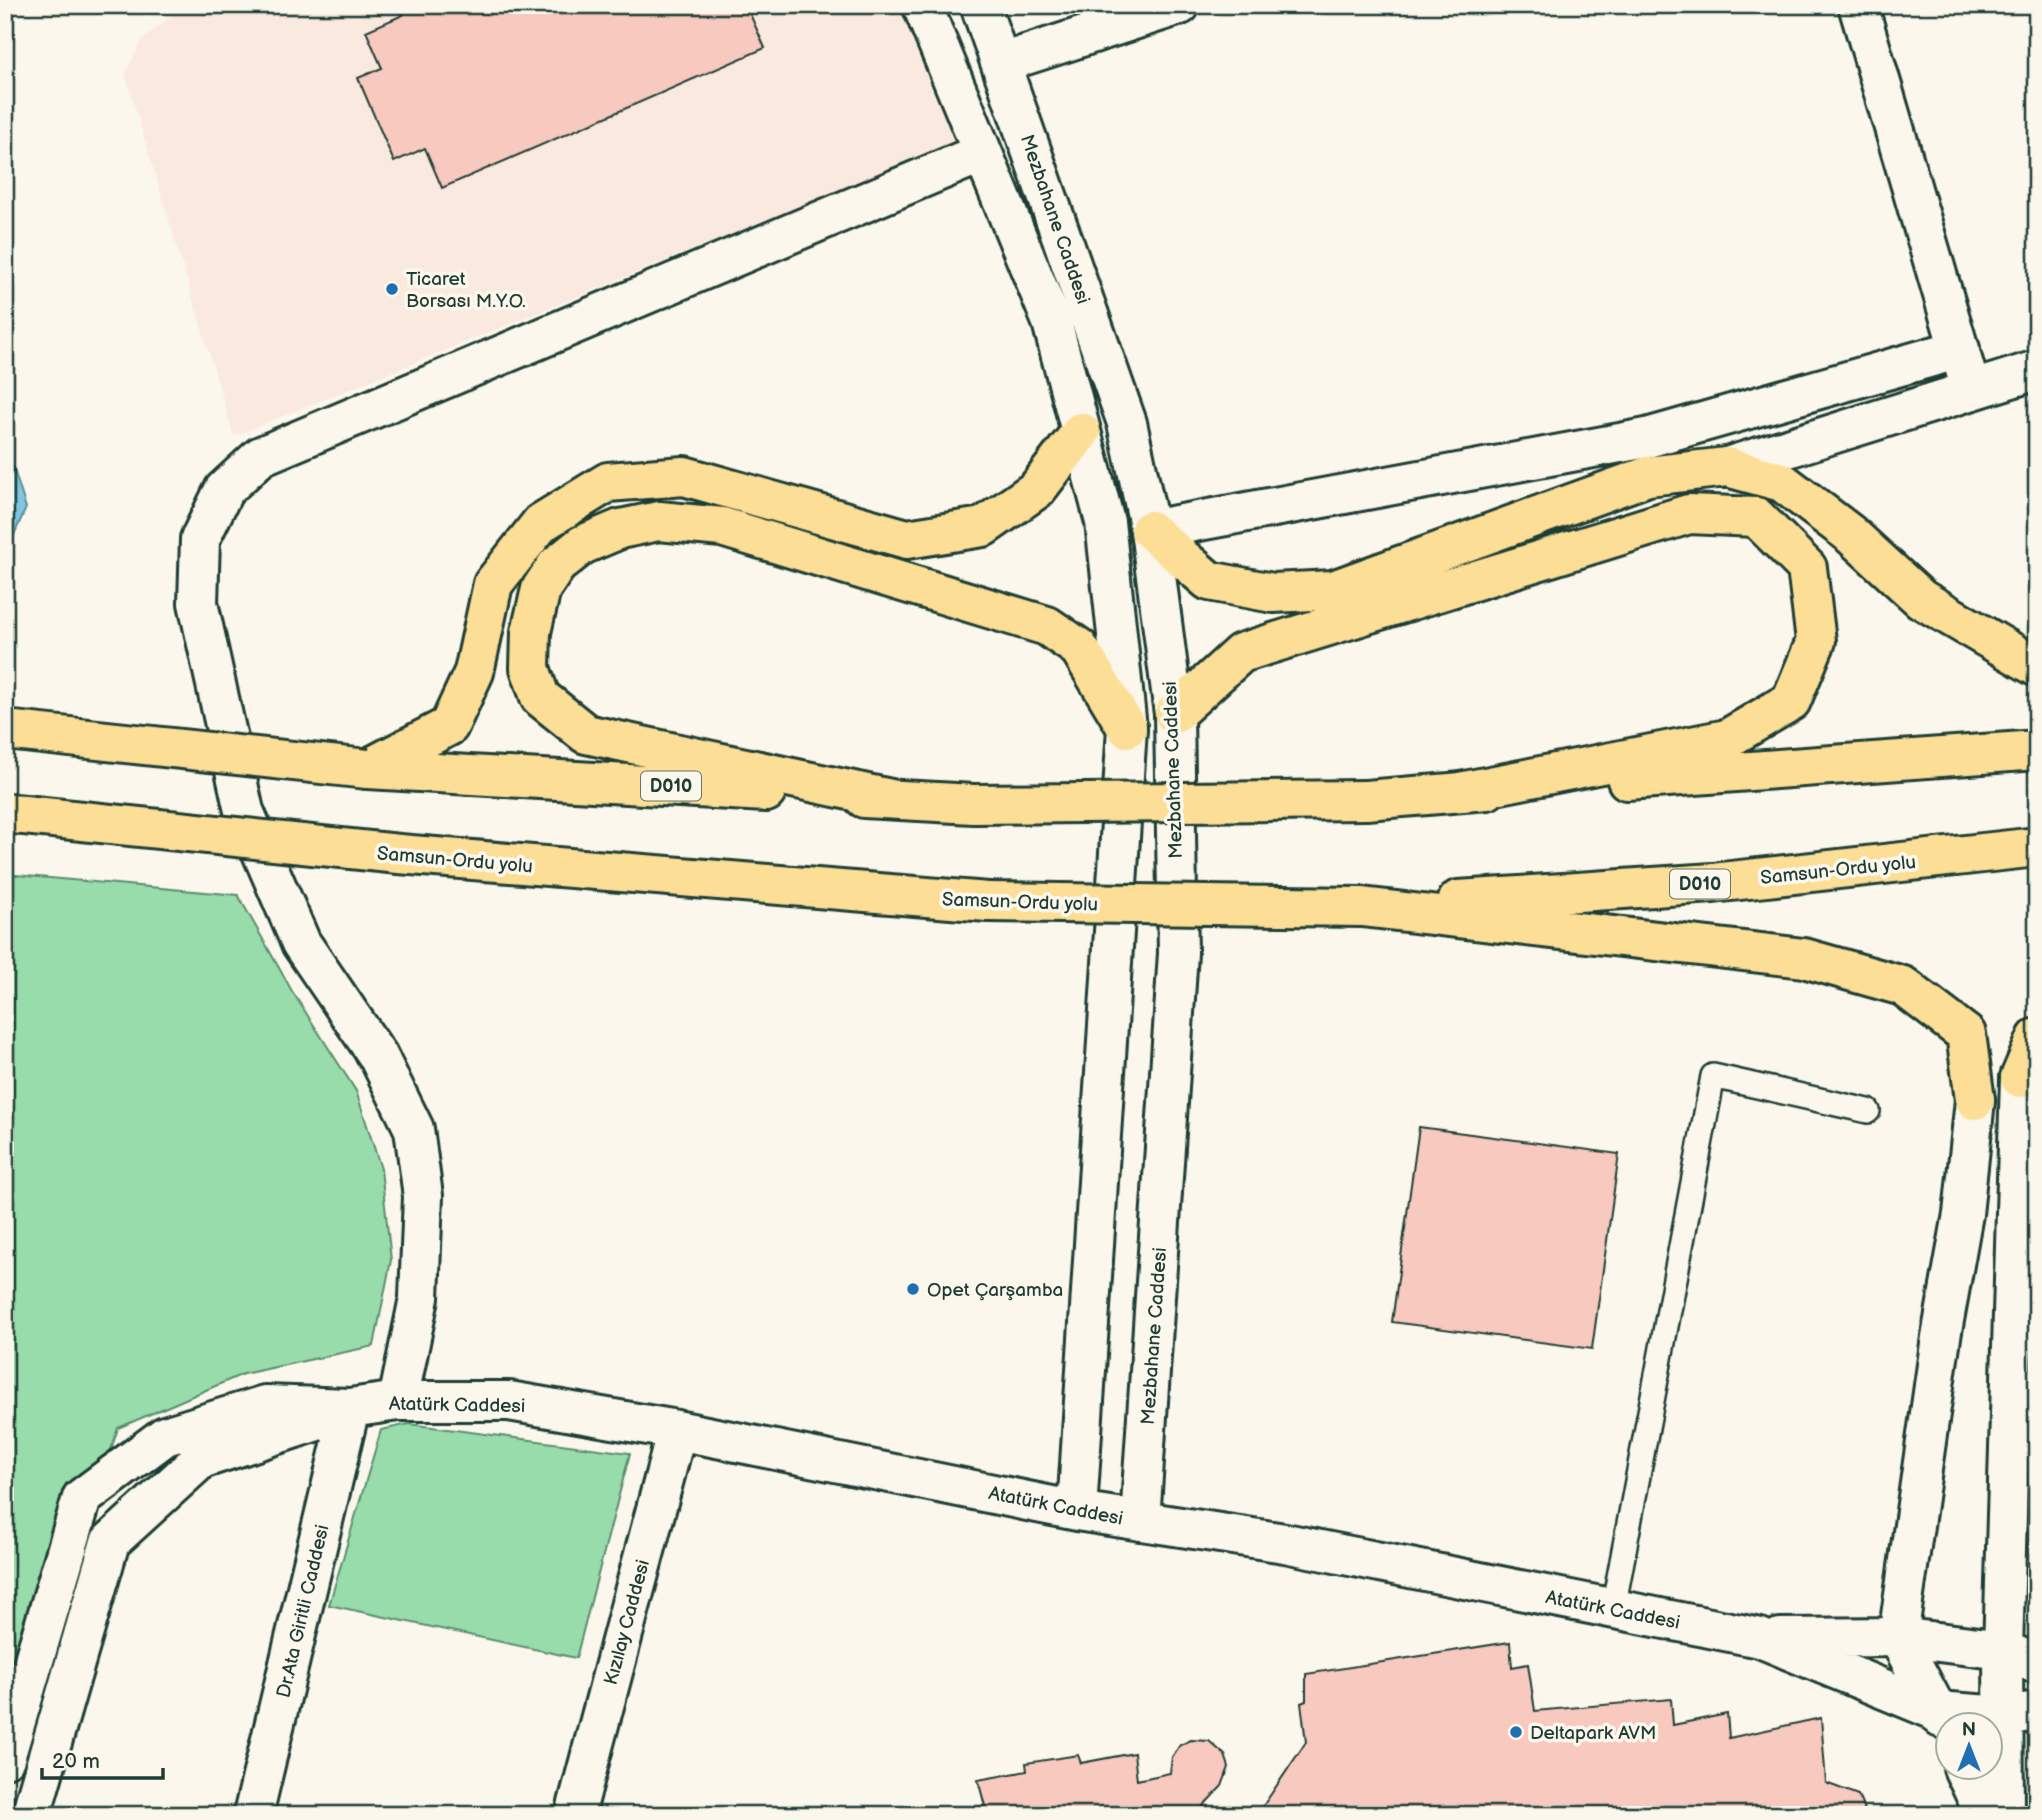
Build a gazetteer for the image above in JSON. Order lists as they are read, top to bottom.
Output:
{
  "streets": {
    "highway": ["D010", "Samsun-Ordu yolu"],
    "main road": [
      "Mezbahane Caddesi",
      "Atatürk Caddesi",
      "Dr.Ata Giritli Caddesi",
      "Kızılay Caddesi"
    ]
  },
  "crossings": [
    ["Mezbahane Caddesi", "Atatürk Caddesi"],
    ["Atatürk Caddesi", "Dr.Ata Giritli Caddesi"],
    ["Atatürk Caddesi", "Kızılay Caddesi"]
  ],
  "places": ["Ticaret Borsası M.Y.O.", "Opet Çarşamba", "Deltapark AVM"],
  "scale_bar": "20 m",
  "north": "top"
}
